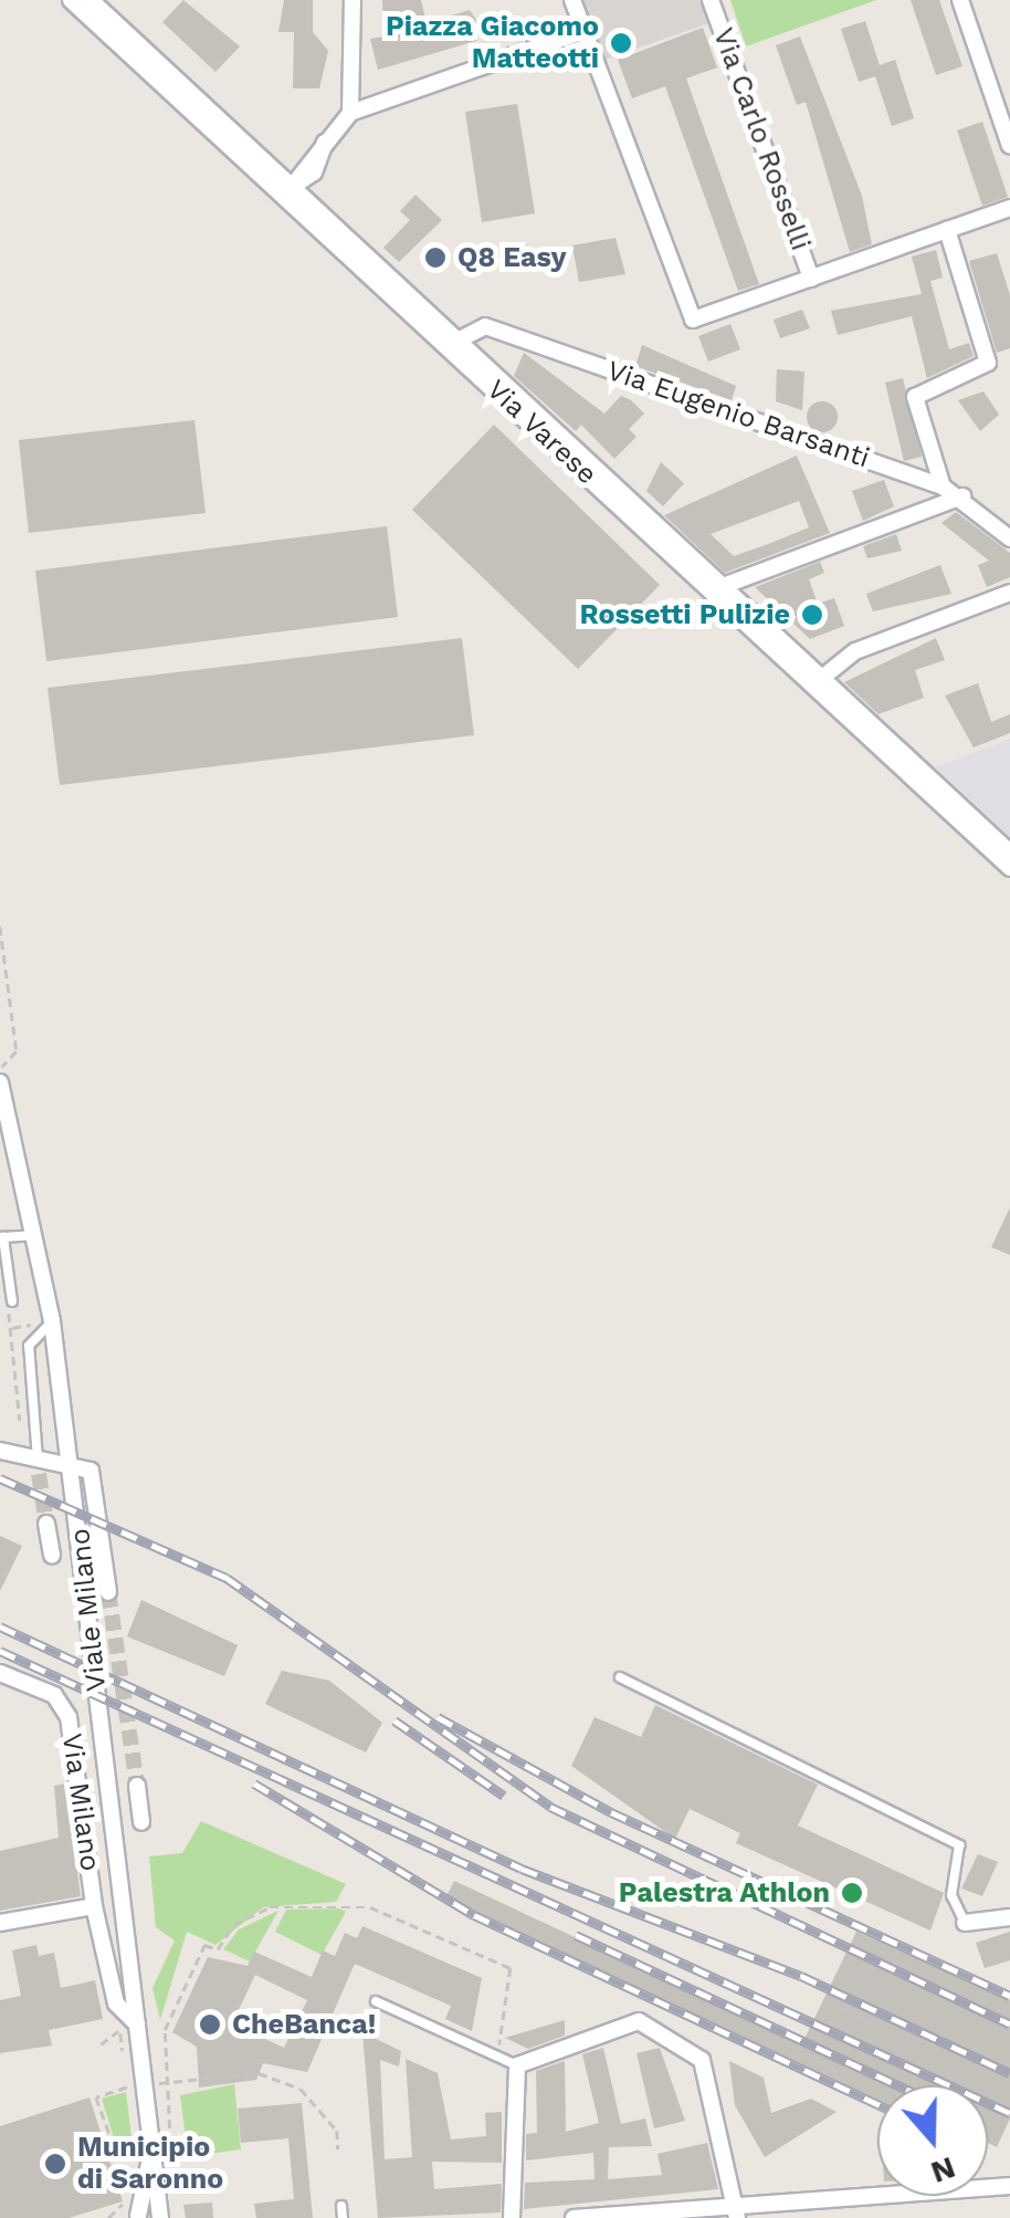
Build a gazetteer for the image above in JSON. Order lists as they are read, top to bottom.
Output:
{
  "streets": {
    "street": [
      "Via Carlo Rosselli",
      "Via Eugenio Barsanti",
      "Via Varese",
      "Viale Milano",
      "Via Milano"
    ]
  },
  "crossings": [
    ["Via Eugenio Barsanti", "Via Varese"]
  ],
  "places": [
    "Piazza Giacomo Matteotti",
    "Q8 Easy",
    "Rossetti Pulizie",
    "Palestra Athlon",
    "CheBanca!",
    "Municipio di Saronno"
  ],
  "north": "bottom"
}
